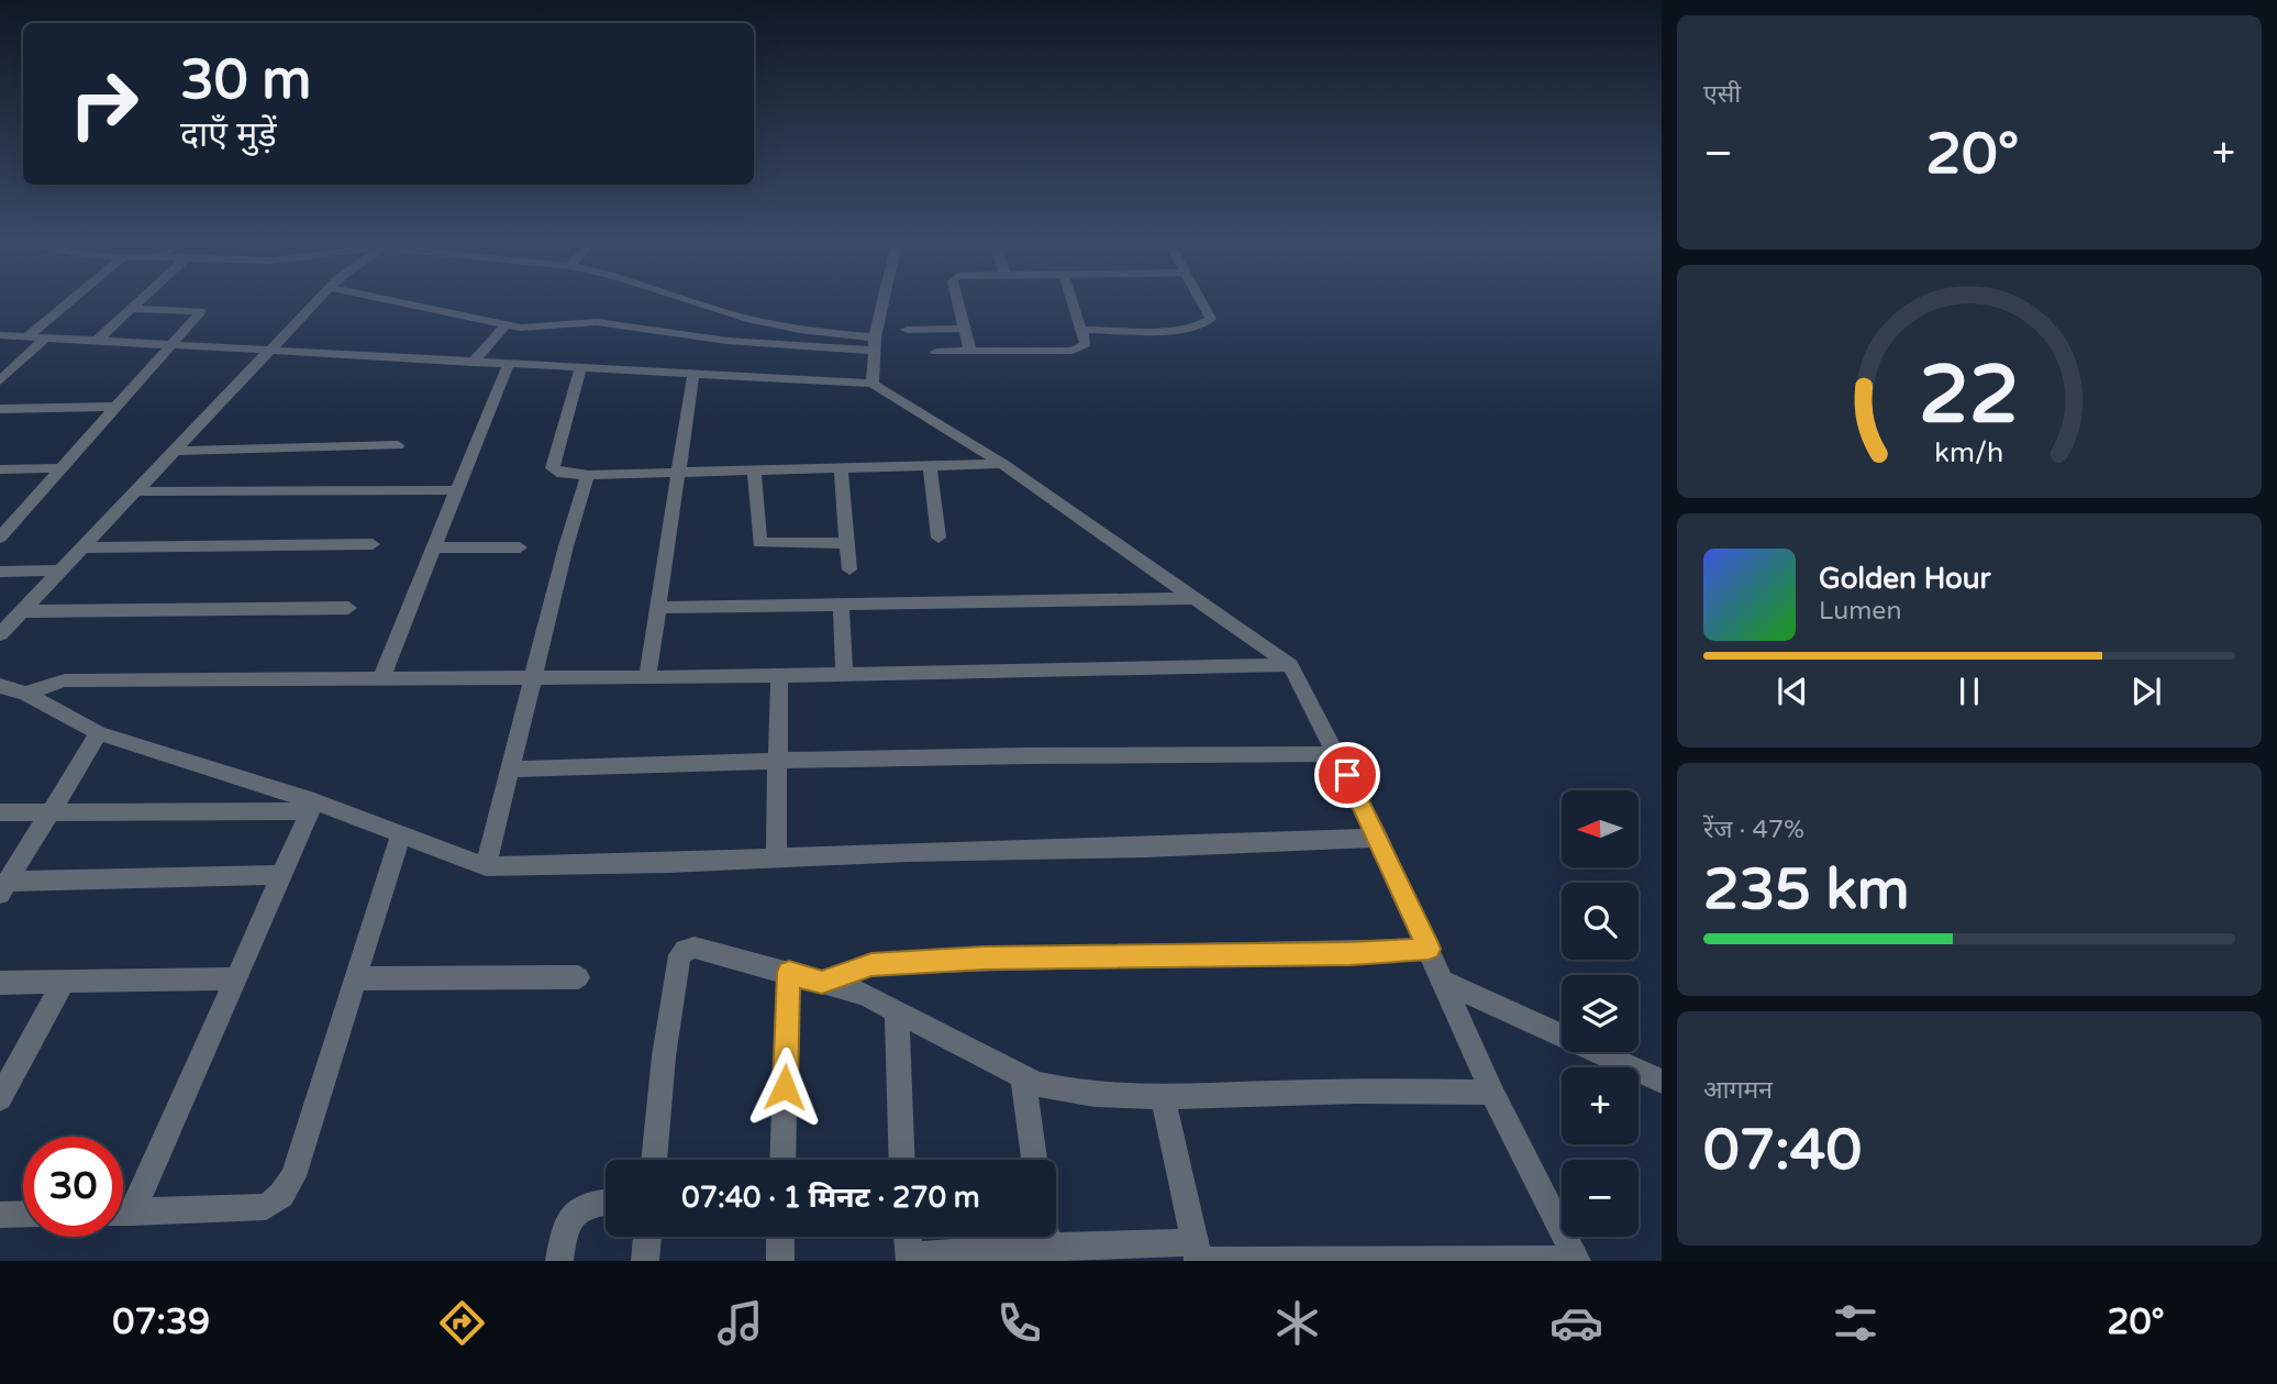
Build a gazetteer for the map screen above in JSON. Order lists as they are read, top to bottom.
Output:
{
  "north": "left",
  "page": {
    "tile": [
      "एसी",
      ["रेंज · 47%", "235 km"],
      ["आगमन", "07:40"]
    ],
    "turn": ["30 m", "दाएँ मुड़ें"],
    "heat": ["−", "20°", "+"],
    "song": ["Golden Hour", "Lumen"],
    "map_buttons": ["+", "−"],
    "limit": "30",
    "trip": "07:40 · 1 मिनट · 270 m",
    "tabs": ["07:39", "20°"],
    "gauge": ["22", "km/h"]
  }
}
